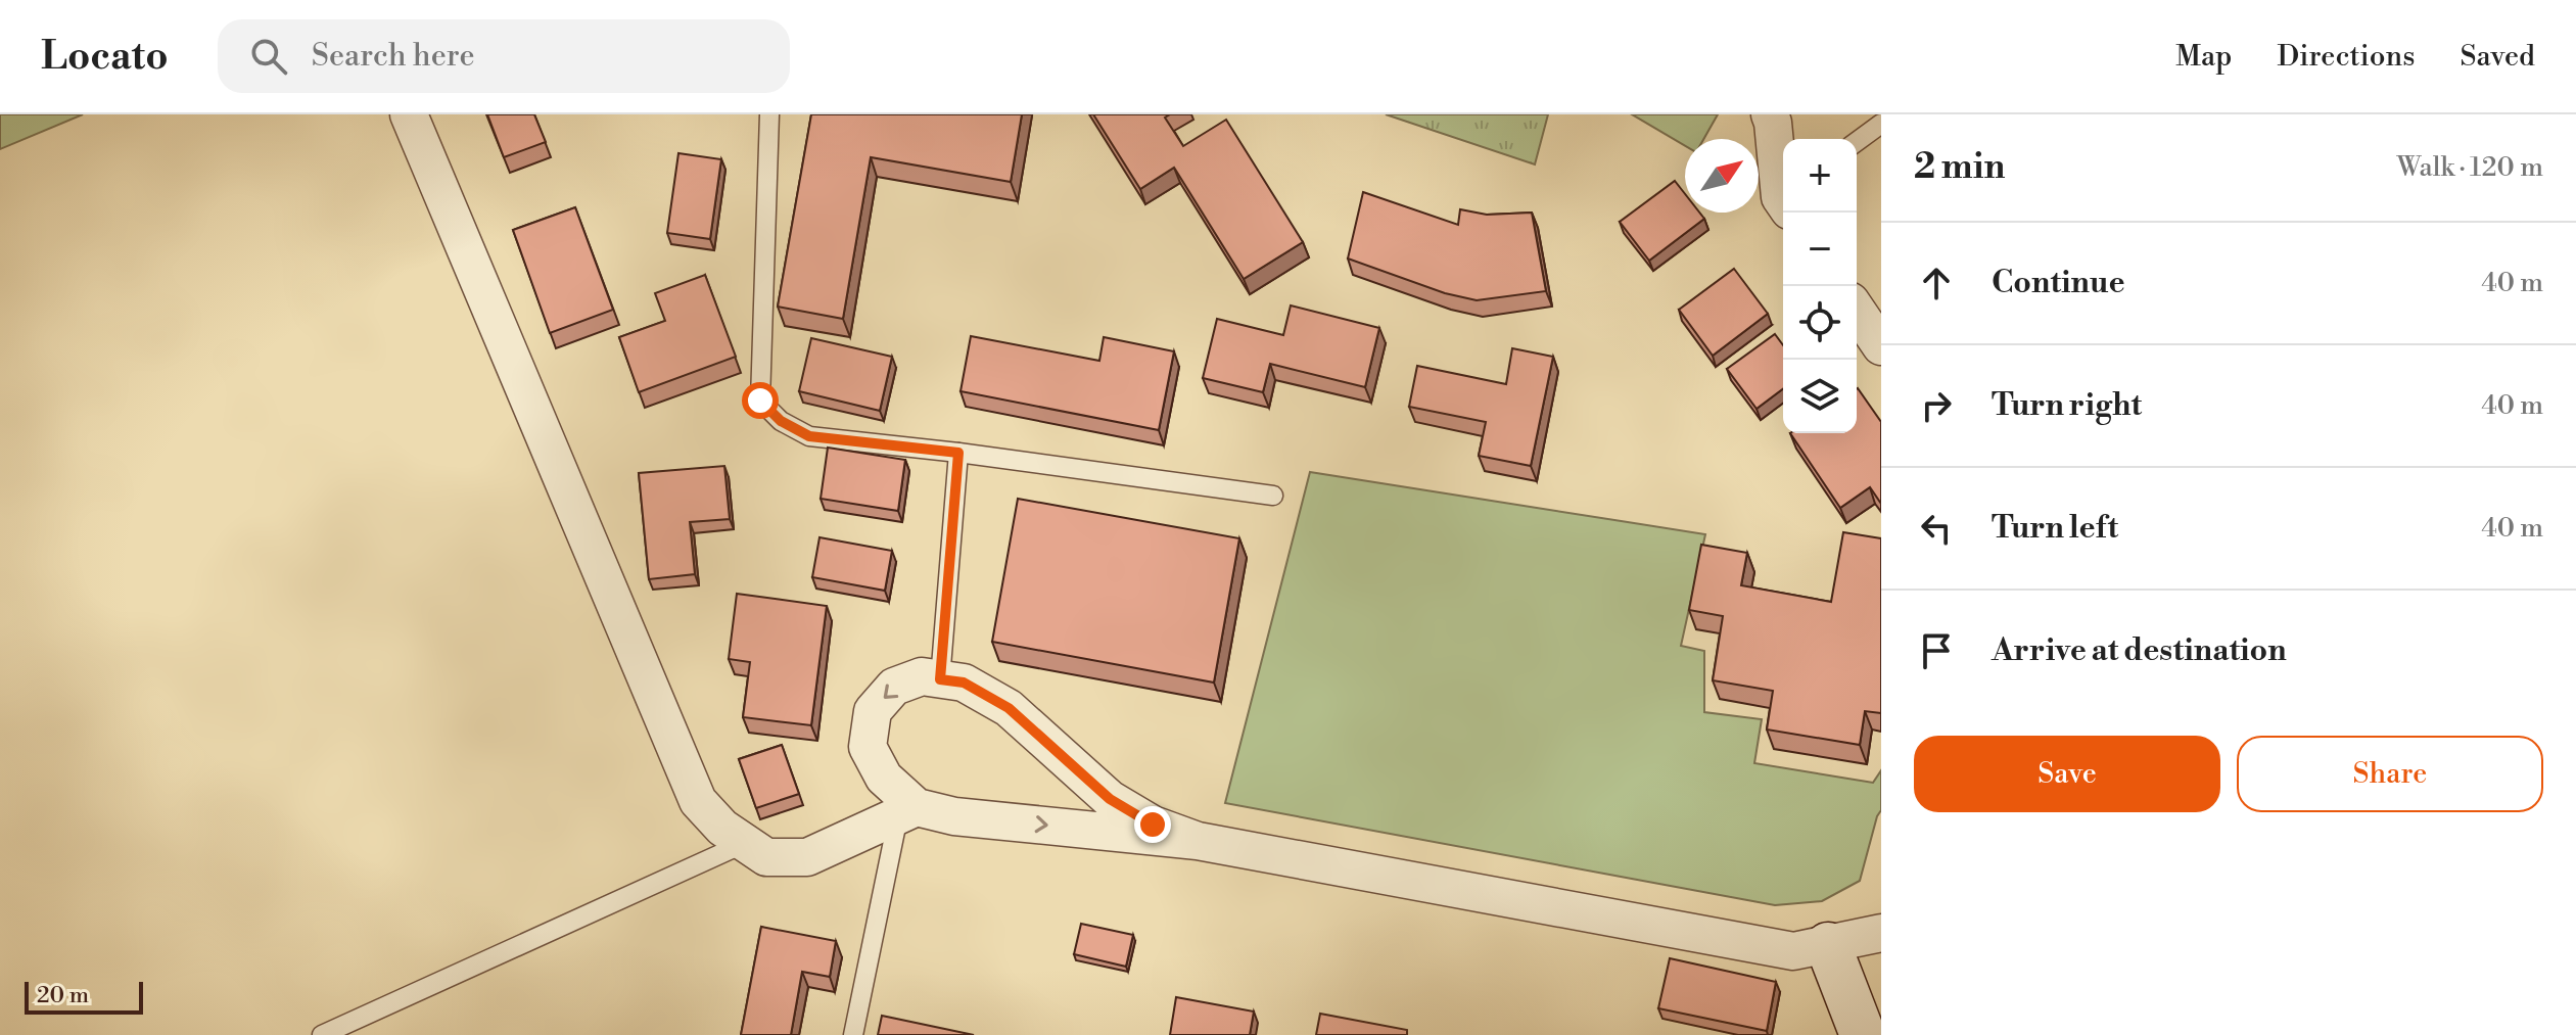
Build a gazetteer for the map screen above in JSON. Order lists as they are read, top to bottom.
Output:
{
  "scale_bar": "20 m",
  "north": "top right",
  "page": {
    "header": "Locato",
    "search": "Search here",
    "nav": ["Map", "Directions", "Saved"],
    "heading": ["2 min", "Walk · 120 m"],
    "map_buttons": ["+", "−"],
    "list": [
      ["Continue", "40 m"],
      ["Turn right", "40 m"],
      ["Turn left", "40 m"],
      "Arrive at destination"
    ],
    "buttons": ["Save", "Share"],
    "scale": "20 m"
  }
}
